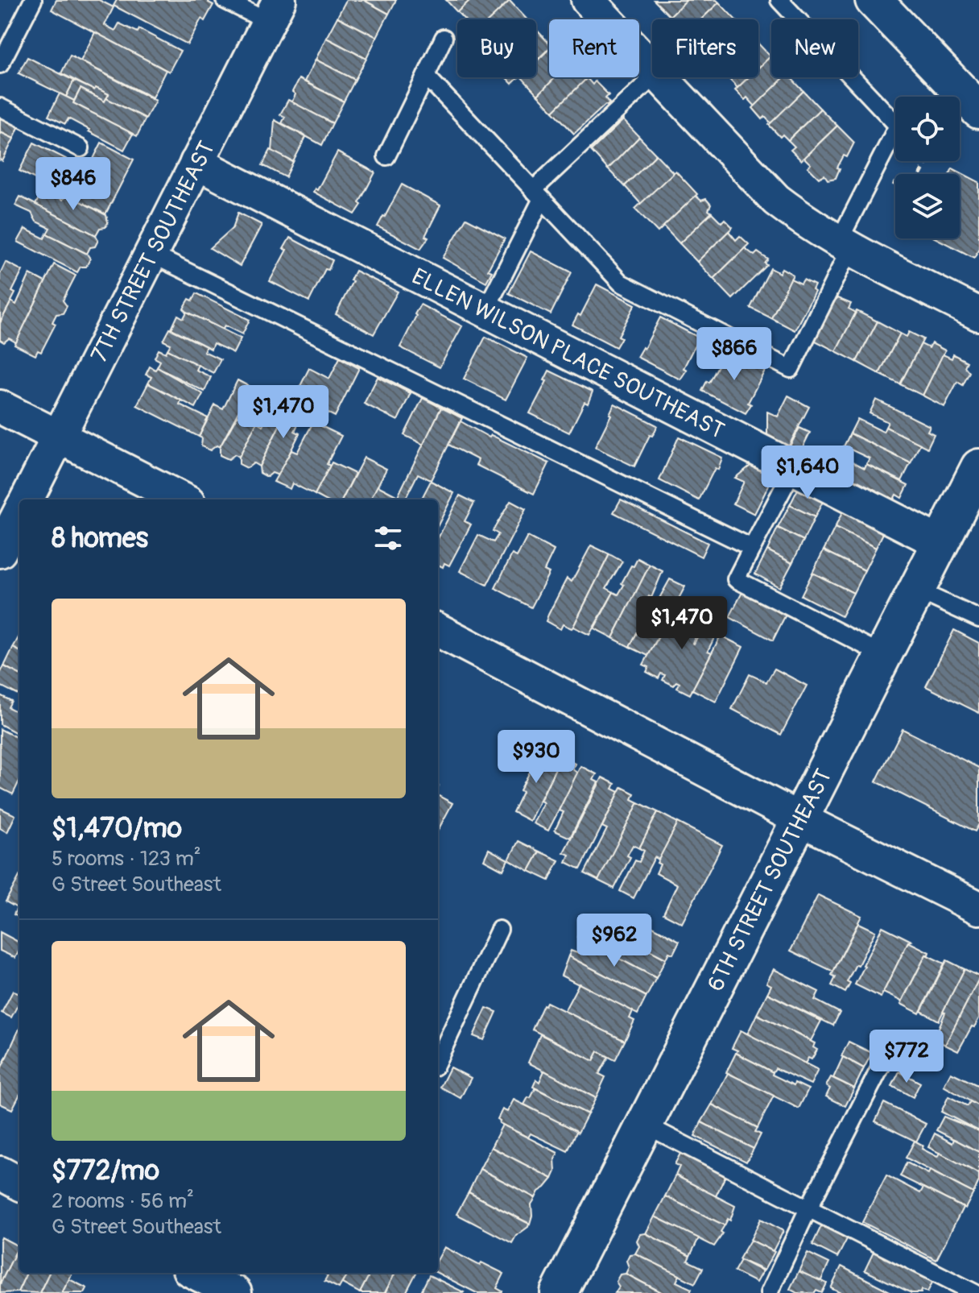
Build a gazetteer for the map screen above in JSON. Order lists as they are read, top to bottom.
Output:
{
  "streets": {
    "street": ["7TH STREET SOUTHEAST", "ELLEN WILSON PLACE SOUTHEAST", "6TH STREET SOUTHEAST"]
  },
  "crossings": [
    ["7TH STREET SOUTHEAST", "ELLEN WILSON PLACE SOUTHEAST"],
    ["ELLEN WILSON PLACE SOUTHEAST", "6TH STREET SOUTHEAST"]
  ],
  "page": {
    "chip": [
      "Buy",
      "Rent",
      "Filters",
      "New"
    ],
    "price": [
      "$846",
      "$866",
      "$1,470",
      "$1,640",
      "$1,470",
      "$930",
      "$962",
      "$772"
    ],
    "heading": "8 homes",
    "list": [
      {
        "name": "$1,470/mo",
        "note": "5 rooms · 123 m² · G Street Southeast"
      },
      {
        "name": "$772/mo",
        "note": "2 rooms · 56 m² · G Street Southeast"
      }
    ]
  }
}
